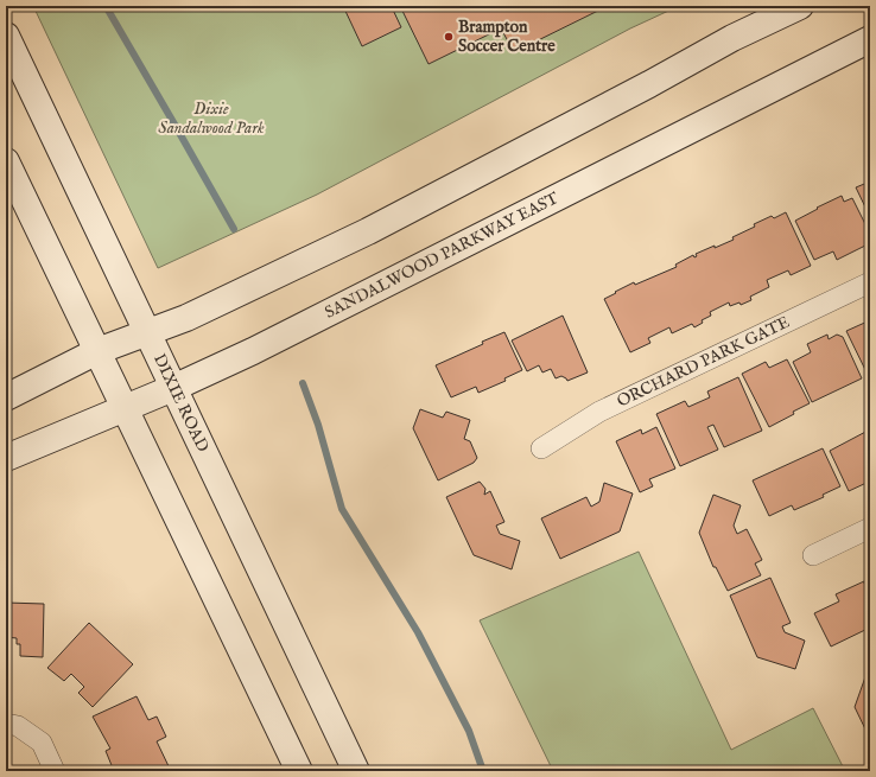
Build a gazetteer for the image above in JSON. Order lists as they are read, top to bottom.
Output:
{
  "streets": {
    "main road": ["SANDALWOOD PARKWAY EAST", "DIXIE ROAD"],
    "street": ["ORCHARD PARK GATE"]
  },
  "crossings": [
    ["SANDALWOOD PARKWAY EAST", "DIXIE ROAD"]
  ],
  "parks": ["Dixie Sandalwood Park"],
  "places": ["Brampton Soccer Centre"]
}
